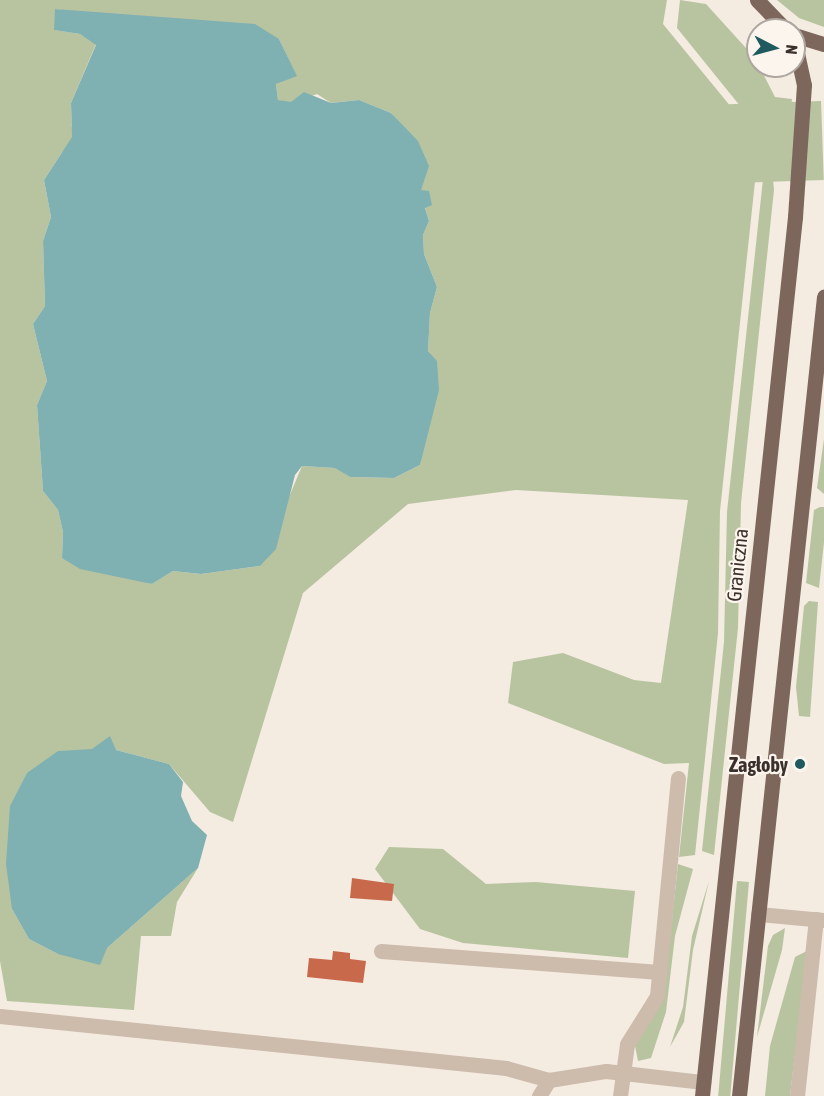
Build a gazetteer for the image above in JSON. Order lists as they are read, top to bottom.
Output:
{
  "streets": {
    "main road": ["Graniczna"]
  },
  "places": ["Zagłoby"],
  "north": "right"
}
